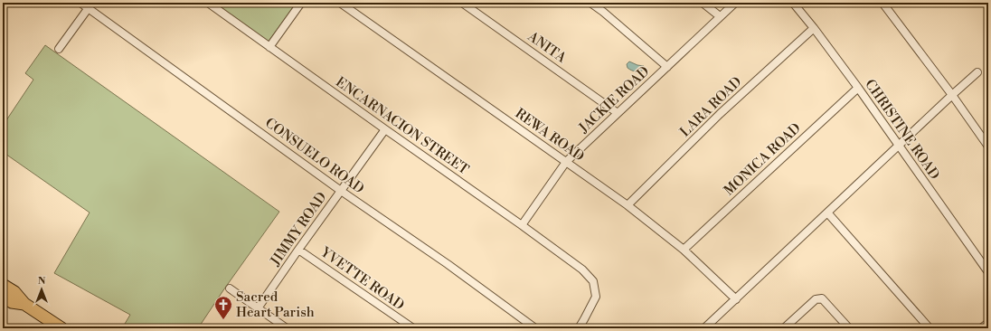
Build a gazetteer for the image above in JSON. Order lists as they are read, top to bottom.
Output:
{
  "streets": {
    "street": [
      "ANITA",
      "JACKIE ROAD",
      "LARA ROAD",
      "ENCARNACION STREET",
      "CHRISTINE ROAD",
      "REWA ROAD",
      "CONSUELO ROAD",
      "MONICA ROAD",
      "JIMMY ROAD",
      "YVETTE ROAD"
    ]
  },
  "crossings": [
    ["ANITA", "JACKIE ROAD"],
    ["JACKIE ROAD", "ENCARNACION STREET"],
    ["JACKIE ROAD", "REWA ROAD"],
    ["LARA ROAD", "CHRISTINE ROAD"],
    ["LARA ROAD", "REWA ROAD"],
    ["ENCARNACION STREET", "JIMMY ROAD"],
    ["CHRISTINE ROAD", "MONICA ROAD"],
    ["REWA ROAD", "MONICA ROAD"],
    ["CONSUELO ROAD", "JIMMY ROAD"],
    ["JIMMY ROAD", "YVETTE ROAD"]
  ],
  "places": {
    "church": ["Sacred Heart Parish"]
  },
  "north": "top"
}
